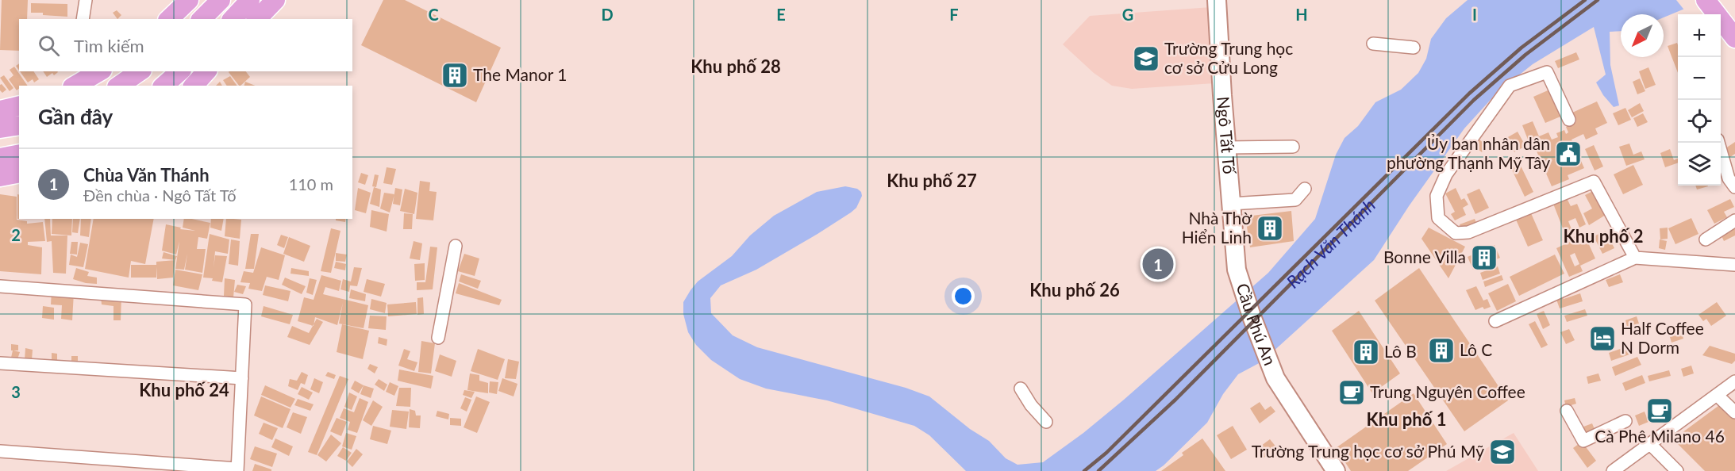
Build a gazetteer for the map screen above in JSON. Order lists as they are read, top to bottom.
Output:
{
  "streets": {
    "street": ["Ngô Tất Tố", "Cầu Phú An"]
  },
  "crossings": [
    ["Ngô Tất Tố", "Cầu Phú An"]
  ],
  "districts": [
    "Khu phố 28",
    "Khu phố 27",
    "Khu phố 2",
    "Khu phố 26",
    "Khu phố 24",
    "Khu phố 1"
  ],
  "water": ["Rạch Văn Thánh"],
  "places": {
    "school or university": ["Trường Trung học cơ sở Cửu Long", "Trường Trung học cơ sở Phú Mỹ"],
    "building": [
      "The Manor 1",
      "Nhà Thờ Hiển Linh",
      "Bonne Villa",
      "Lô C",
      "Lô B"
    ],
    "public building": ["Ủy ban nhân dân phường Thạnh Mỹ Tây"],
    "hotel": ["Half Coffee N Dorm"],
    "cafe": ["Trung Nguyên Coffee", "Cà Phê Milano 46"]
  },
  "north": "bottom left",
  "page": {
    "map_buttons": ["+", "−"],
    "search": "Tìm kiếm",
    "heading": "Gần đây",
    "list": [
      {
        "mark": "1",
        "name": "Chùa Văn Thánh",
        "note": "Đền chùa · Ngô Tất Tố",
        "value": "110 m"
      }
    ],
    "pins": "1"
  },
  "grid": {
    "columns": [
      "C",
      "D",
      "E",
      "F",
      "G",
      "H",
      "I"
    ],
    "rows": ["2", "3"]
  }
}
